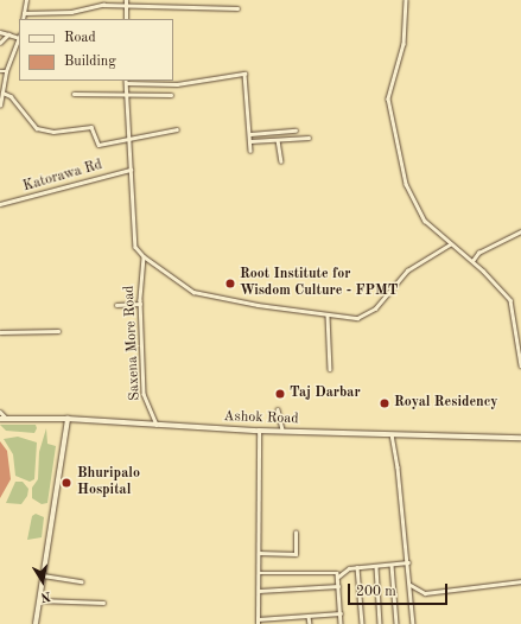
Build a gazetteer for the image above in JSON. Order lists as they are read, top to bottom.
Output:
{
  "streets": {
    "street": ["Katorawa Rd", "Saxena More Road", "Ashok Road"]
  },
  "crossings": [
    ["Saxena More Road", "Ashok Road"]
  ],
  "places": [
    "Root Institute for Wisdom Culture - FPMT",
    "Taj Darbar",
    "Royal Residency",
    "Bhuripalo Hospital"
  ],
  "legend": ["Road", "Building"],
  "scale_bar": "200 m",
  "north": "bottom"
}
